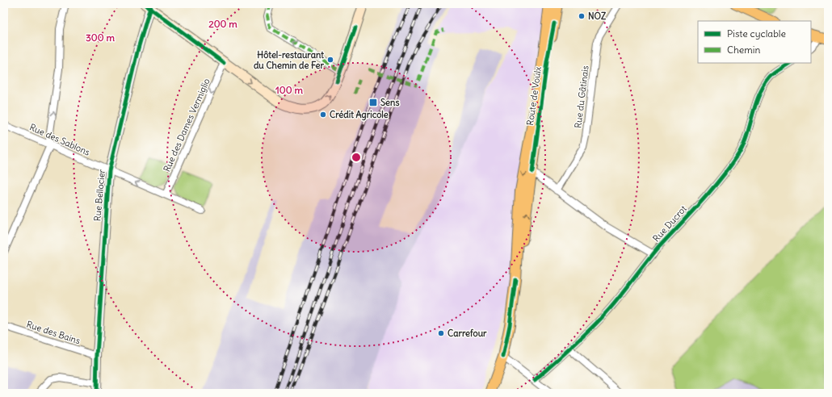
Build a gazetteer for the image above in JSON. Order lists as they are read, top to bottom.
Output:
{
  "streets": {
    "main road": ["Route de Voulx"],
    "street": [
      "Rue du Gâtinais",
      "Rue des Dames Vermiglio",
      "Rue des Sablons",
      "Rue Bellocier",
      "Rue Ducrot",
      "Rue des Bains"
    ]
  },
  "crossings": [
    ["Rue des Sablons", "Rue Bellocier"],
    ["Rue Bellocier", "Rue des Bains"]
  ],
  "one_way": ["Rue des Dames Vermiglio"],
  "places": {
    "other": [
      "NOZ",
      "Hôtel-restaurant du Chemin de Fer",
      "Crédit Agricole",
      "Carrefour"
    ],
    "transit": ["Sens"]
  },
  "legend": ["Piste cyclable", "Chemin"],
  "rings": ["200 m", "300 m", "100 m"]
}
